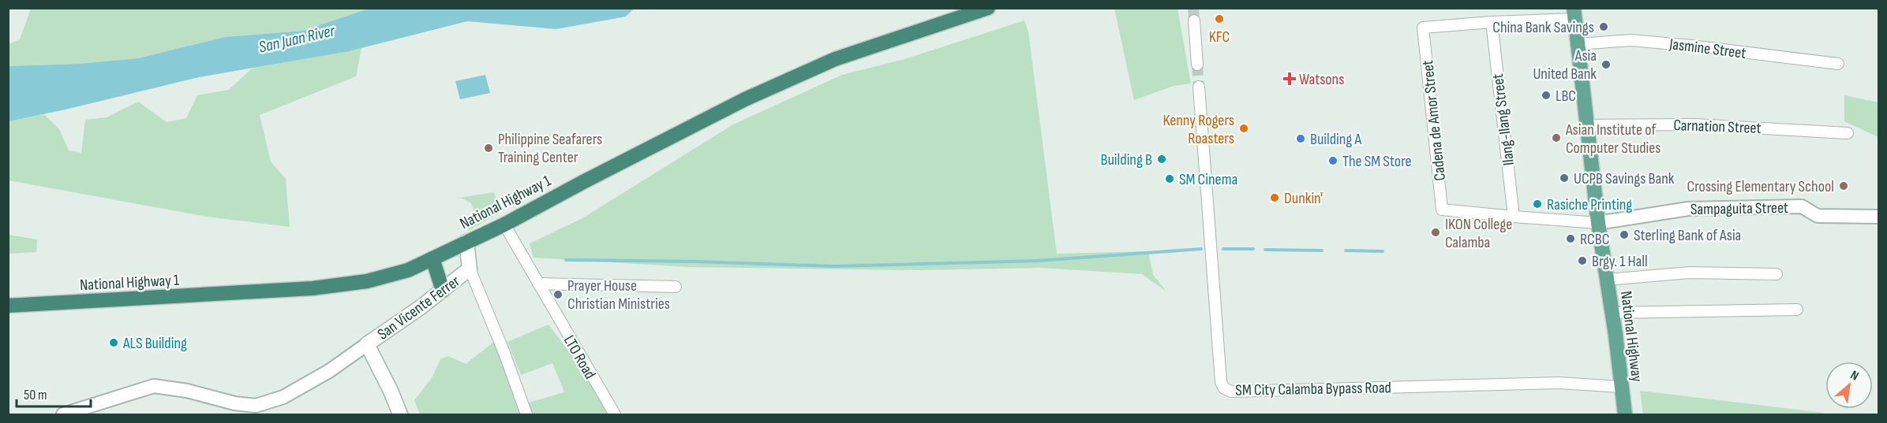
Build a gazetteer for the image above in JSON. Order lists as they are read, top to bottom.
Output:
{
  "streets": {
    "highway": ["National Highway 1"],
    "main road": ["San Vicente Ferrer", "National Highway"],
    "street": [
      "Jasmine Street",
      "Ilang-Ilang Street",
      "Cadena de Amor Street",
      "Carnation Street",
      "Sampaguita Street",
      "LTO Road",
      "SM City Calamba Bypass Road"
    ]
  },
  "crossings": [
    ["Jasmine Street", "National Highway"],
    ["Ilang-Ilang Street", "Cadena de Amor Street"],
    ["Cadena de Amor Street", "Sampaguita Street"],
    ["Cadena de Amor Street", "National Highway"],
    ["Carnation Street", "National Highway"],
    ["National Highway 1", "LTO Road"],
    ["Sampaguita Street", "National Highway"],
    ["National Highway", "SM City Calamba Bypass Road"]
  ],
  "water": ["San Juan River"],
  "places": {
    "other": [
      "KFC",
      "China Bank Savings",
      "Asia United Bank",
      "LBC",
      "Kenny Rogers Roasters",
      "Asian Institute of Computer Studies",
      "Building A",
      "Philippine Seafarers Training Center",
      "Building B",
      "The SM Store",
      "UCPB Savings Bank",
      "SM Cinema",
      "Crossing Elementary School",
      "Dunkin'",
      "Rasiche Printing",
      "IKON College Calamba",
      "Sterling Bank of Asia",
      "RCBC",
      "Brgy. 1 Hall",
      "Prayer House Christian Ministries",
      "ALS Building"
    ],
    "health": ["Watsons"]
  },
  "scale_bar": "50 m",
  "north": "top right"
}
